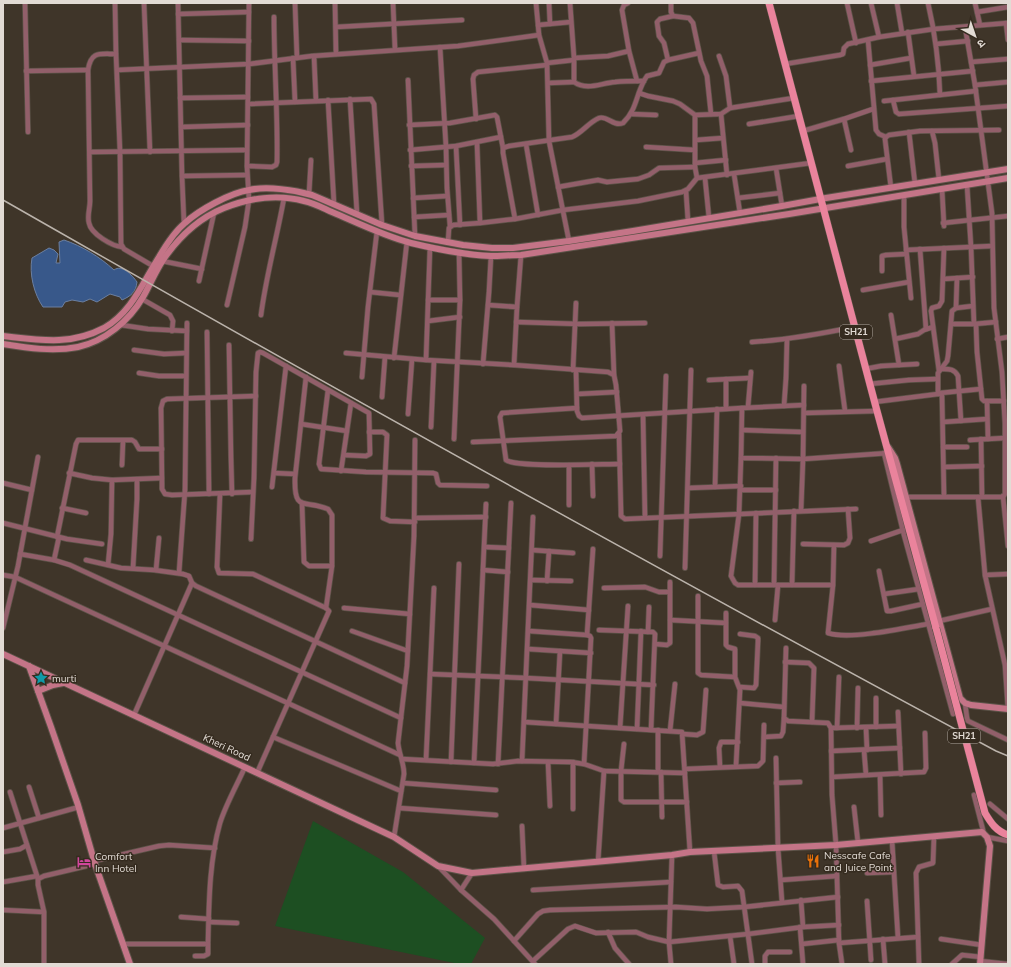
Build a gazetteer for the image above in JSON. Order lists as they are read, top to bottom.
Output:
{
  "streets": {
    "main road": ["SH21"],
    "street": ["Kheri Road"]
  },
  "places": {
    "place": ["murti"],
    "restaurant": ["Nesscafe Cafe and Juice Point"],
    "hotel": ["Comfort Inn Hotel"]
  },
  "north": "bottom right"
}
